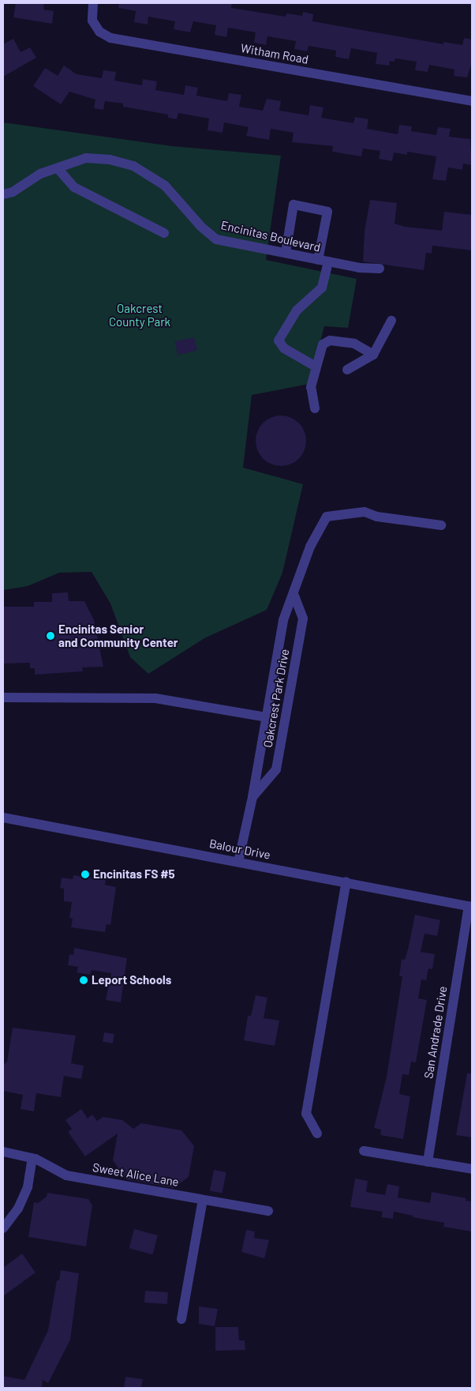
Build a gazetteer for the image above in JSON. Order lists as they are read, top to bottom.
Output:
{
  "streets": {
    "street": [
      "Witham Road",
      "Encinitas Boulevard",
      "Oakcrest Park Drive",
      "Balour Drive",
      "San Andrade Drive",
      "Sweet Alice Lane"
    ]
  },
  "crossings": [
    ["Oakcrest Park Drive", "Balour Drive"],
    ["Balour Drive", "San Andrade Drive"]
  ],
  "parks": ["Oakcrest County Park"],
  "places": ["Encinitas Senior and Community Center", "Encinitas FS #5", "Leport Schools"]
}
